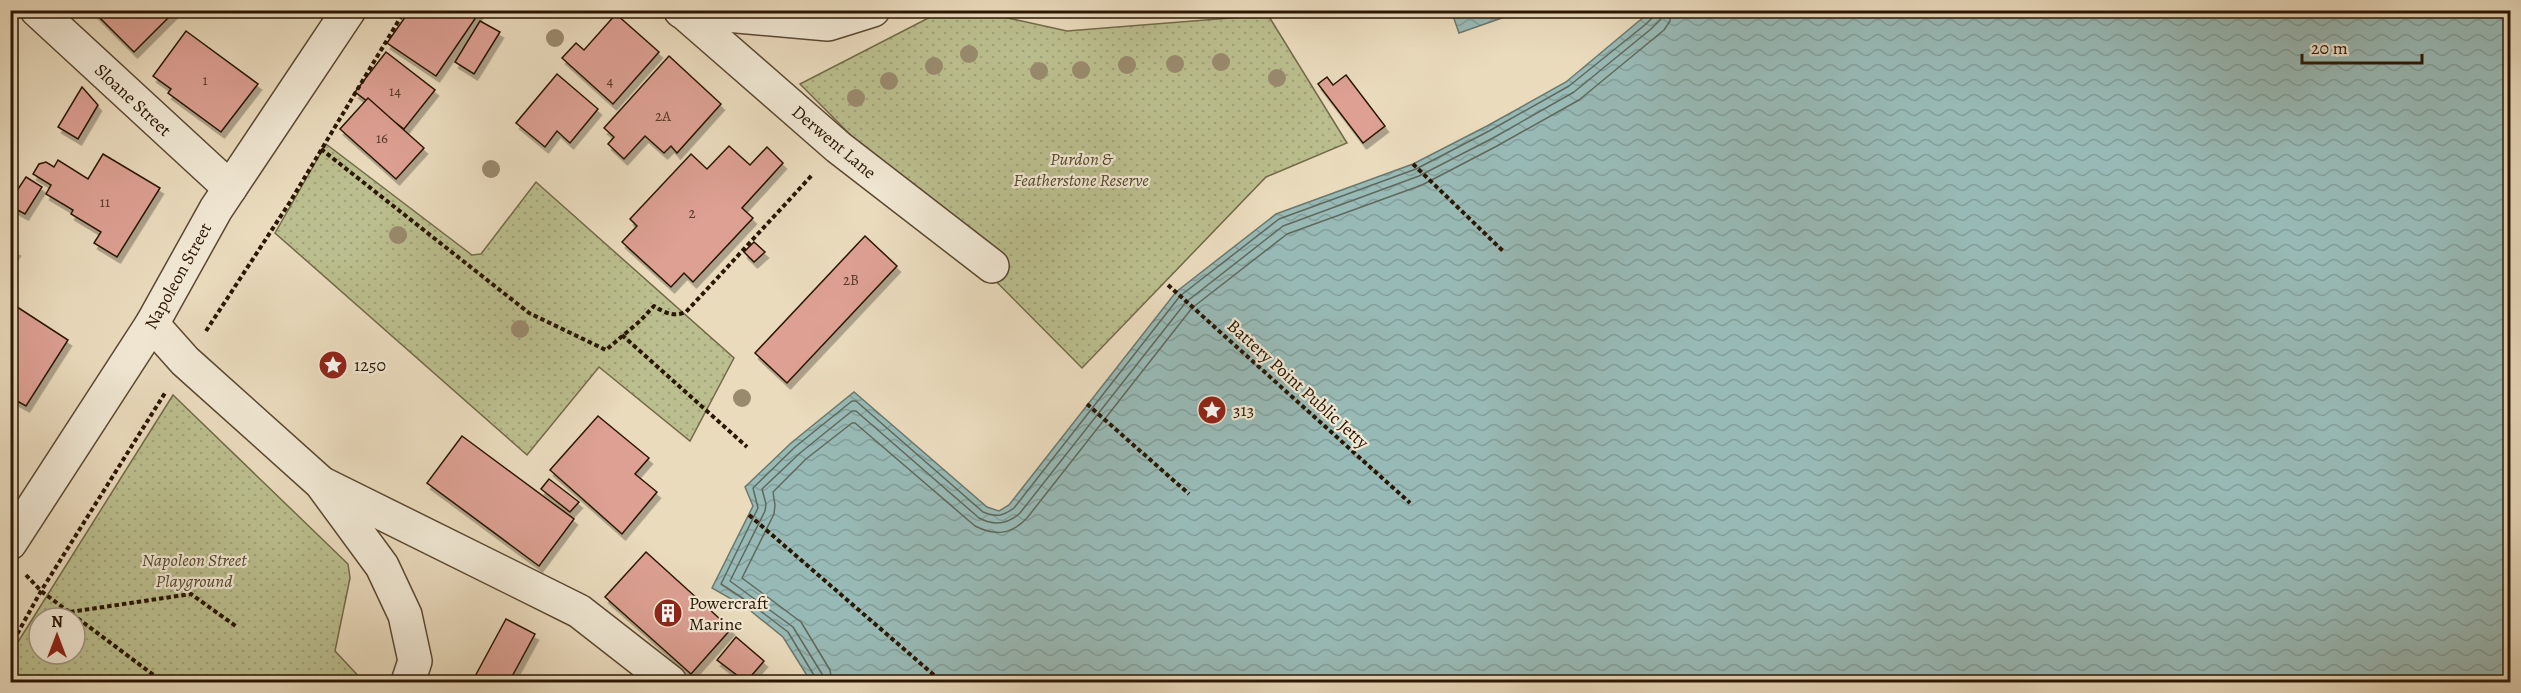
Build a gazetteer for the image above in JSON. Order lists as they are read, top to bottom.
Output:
{
  "streets": {
    "street": ["Sloane Street", "Derwent Lane", "Napoleon Street"],
    "path": ["Battery Point Public Jetty"]
  },
  "crossings": [
    ["Sloane Street", "Napoleon Street"]
  ],
  "parks": ["Purdon & Featherstone Reserve", "Napoleon Street Playground"],
  "places": {
    "place": ["1250", "313"],
    "building": ["Powercraft Marine"]
  },
  "house_numbers": [
    "1",
    "4",
    "14",
    "2A",
    "16",
    "11",
    "2",
    "2B"
  ],
  "scale_bar": "20 m",
  "north": "top"
}
